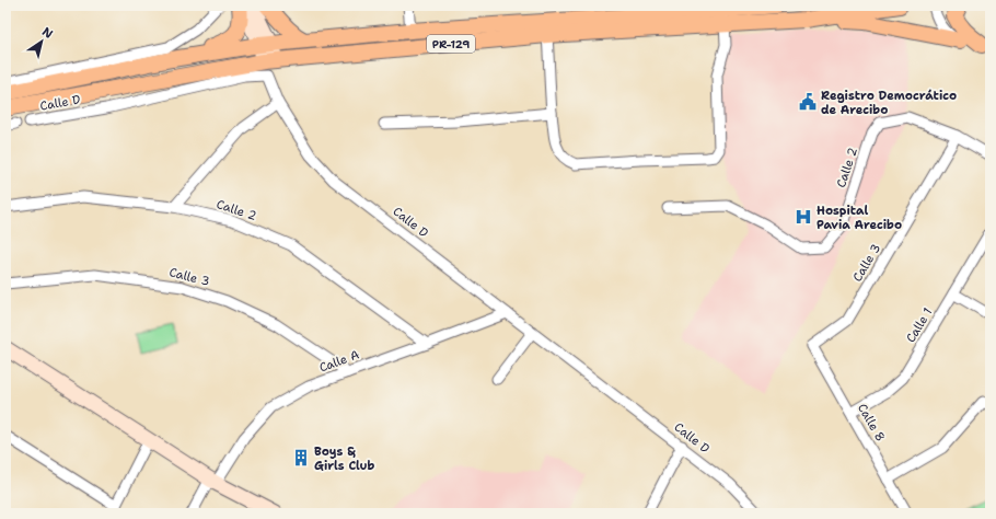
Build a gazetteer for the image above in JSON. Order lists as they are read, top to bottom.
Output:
{
  "streets": {
    "main road": ["PR-129"],
    "street": [
      "Calle D",
      "Calle 2",
      "Calle 3",
      "Calle 1",
      "Calle A",
      "Calle 8"
    ]
  },
  "crossings": [
    ["Calle D", "Calle A"],
    ["Calle 2", "Calle 3"],
    ["Calle 2", "Calle A"],
    ["Calle 3", "Calle A"],
    ["Calle 3", "Calle 8"],
    ["Calle 1", "Calle 8"]
  ],
  "places": {
    "public building": ["Registro Democrático de Arecibo"],
    "hospital": ["Hospital Pavia Arecibo"],
    "building": ["Boys & Girls Club"]
  },
  "north": "top right"
}
